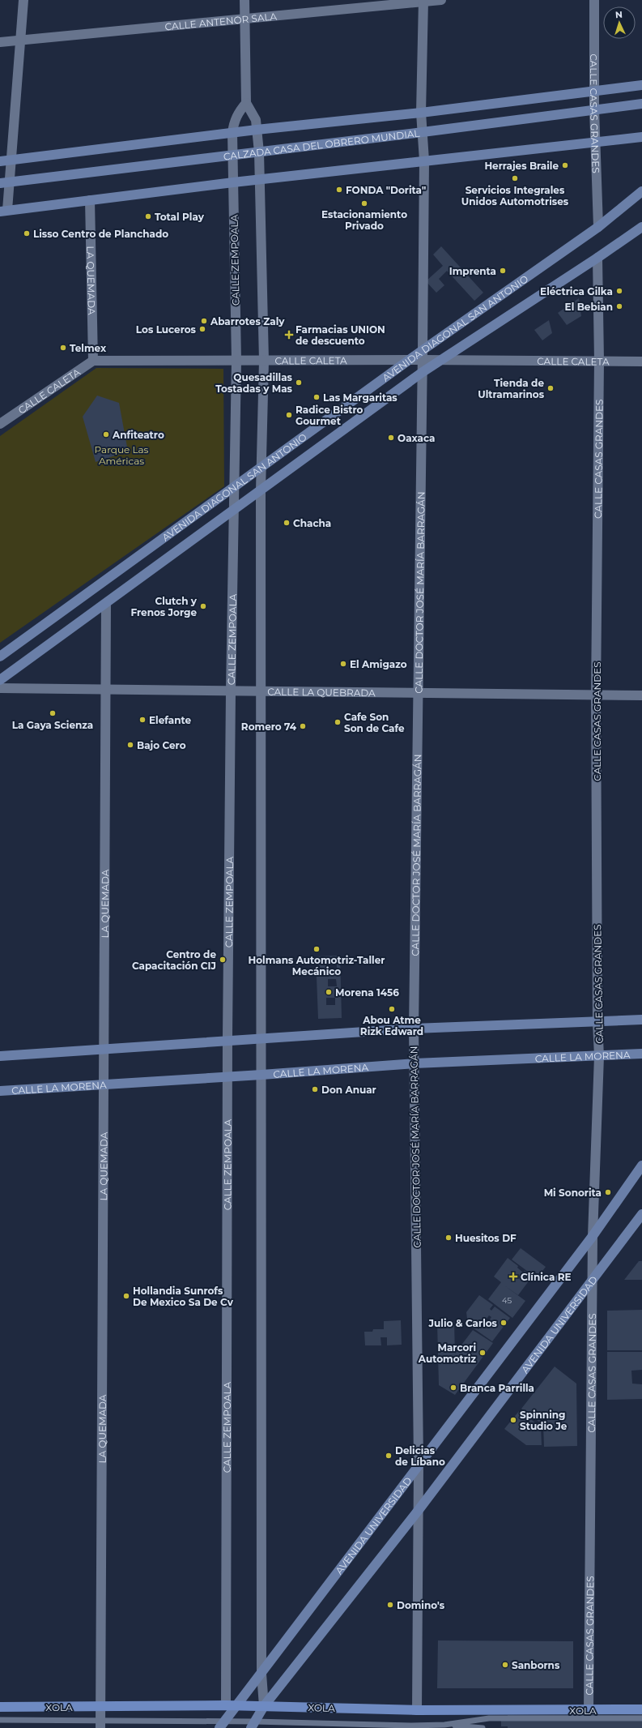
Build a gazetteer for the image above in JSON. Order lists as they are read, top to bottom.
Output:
{
  "streets": {
    "main road": ["XOLA"],
    "street": [
      "CALLE ANTENOR SALA",
      "CALLE CASAS GRANDES",
      "CALZADA CASA DEL OBRERO MUNDIAL",
      "CALLE ZEMPOALA",
      "LA QUEMADA",
      "AVENIDA DIAGONAL SAN ANTONIO",
      "CALLE CALETA",
      "CALLE DOCTOR JOSÉ MARÍA BARRAGÁN",
      "CALLE LA QUEBRADA",
      "CALLE LA MORENA",
      "AVENIDA UNIVERSIDAD"
    ]
  },
  "crossings": [
    ["CALLE ANTENOR SALA", "CALLE DOCTOR JOSÉ MARÍA BARRAGÁN"],
    ["CALLE CASAS GRANDES", "CALZADA CASA DEL OBRERO MUNDIAL"],
    ["CALLE CASAS GRANDES", "AVENIDA DIAGONAL SAN ANTONIO"],
    ["CALLE CASAS GRANDES", "CALLE CALETA"],
    ["CALLE CASAS GRANDES", "CALLE LA QUEBRADA"],
    ["CALLE CASAS GRANDES", "CALLE LA MORENA"],
    ["CALLE CASAS GRANDES", "AVENIDA UNIVERSIDAD"],
    ["CALLE CASAS GRANDES", "XOLA"],
    ["CALZADA CASA DEL OBRERO MUNDIAL", "CALLE ZEMPOALA"],
    ["CALZADA CASA DEL OBRERO MUNDIAL", "CALLE DOCTOR JOSÉ MARÍA BARRAGÁN"],
    ["CALLE ZEMPOALA", "AVENIDA DIAGONAL SAN ANTONIO"],
    ["CALLE ZEMPOALA", "CALLE CALETA"],
    ["CALLE ZEMPOALA", "CALLE LA QUEBRADA"],
    ["CALLE ZEMPOALA", "CALLE LA MORENA"],
    ["CALLE ZEMPOALA", "XOLA"],
    ["LA QUEMADA", "AVENIDA DIAGONAL SAN ANTONIO"],
    ["LA QUEMADA", "CALLE CALETA"],
    ["LA QUEMADA", "CALLE LA QUEBRADA"],
    ["LA QUEMADA", "CALLE LA MORENA"],
    ["LA QUEMADA", "XOLA"],
    ["AVENIDA DIAGONAL SAN ANTONIO", "CALLE CALETA"],
    ["AVENIDA DIAGONAL SAN ANTONIO", "CALLE DOCTOR JOSÉ MARÍA BARRAGÁN"],
    ["CALLE CALETA", "CALLE DOCTOR JOSÉ MARÍA BARRAGÁN"],
    ["CALLE DOCTOR JOSÉ MARÍA BARRAGÁN", "CALLE LA QUEBRADA"],
    ["CALLE DOCTOR JOSÉ MARÍA BARRAGÁN", "CALLE LA MORENA"],
    ["CALLE DOCTOR JOSÉ MARÍA BARRAGÁN", "AVENIDA UNIVERSIDAD"],
    ["CALLE DOCTOR JOSÉ MARÍA BARRAGÁN", "XOLA"],
    ["AVENIDA UNIVERSIDAD", "XOLA"]
  ],
  "parks": ["Parque Las Américas"],
  "places": {
    "other": [
      "Herrajes Braile",
      "Servicios Integrales Unidos Automotrises",
      "FONDA \"Dorita\"",
      "Estacionamiento Privado",
      "Total Play",
      "Lisso Centro de Planchado",
      "Imprenta",
      "Eléctrica Gilka",
      "El Bebian",
      "Abarrotes Zaly",
      "Los Luceros",
      "Telmex",
      "Quesadillas Tostadas y Mas",
      "Tienda de Ultramarinos",
      "Las Margaritas",
      "Radice Bistro Gourmet",
      "Anfiteatro",
      "Oaxaca",
      "Chacha",
      "Clutch y Frenos Jorge",
      "El Amigazo",
      "La Gaya Scienza",
      "Elefante",
      "Cafe Son Son de Cafe",
      "Romero 74",
      "Bajo Cero",
      "Holmans Automotriz-Taller Mecánico",
      "Centro de Capacitación CIJ",
      "Morena 1456",
      "Abou Atme Rizk Edward",
      "Don Anuar",
      "Mi Sonorita",
      "Huesitos DF",
      "Hollandia Sunrofs De Mexico Sa De Cv",
      "Julio & Carlos",
      "Marcori Automotriz",
      "Branca Parrilla",
      "Spinning Studio Je",
      "Delicias de Líbano",
      "Domino's",
      "Sanborns"
    ],
    "health": ["Farmacias UNION de descuento", "Clínica RE"]
  },
  "house_numbers": ["45"],
  "north": "top"
}
